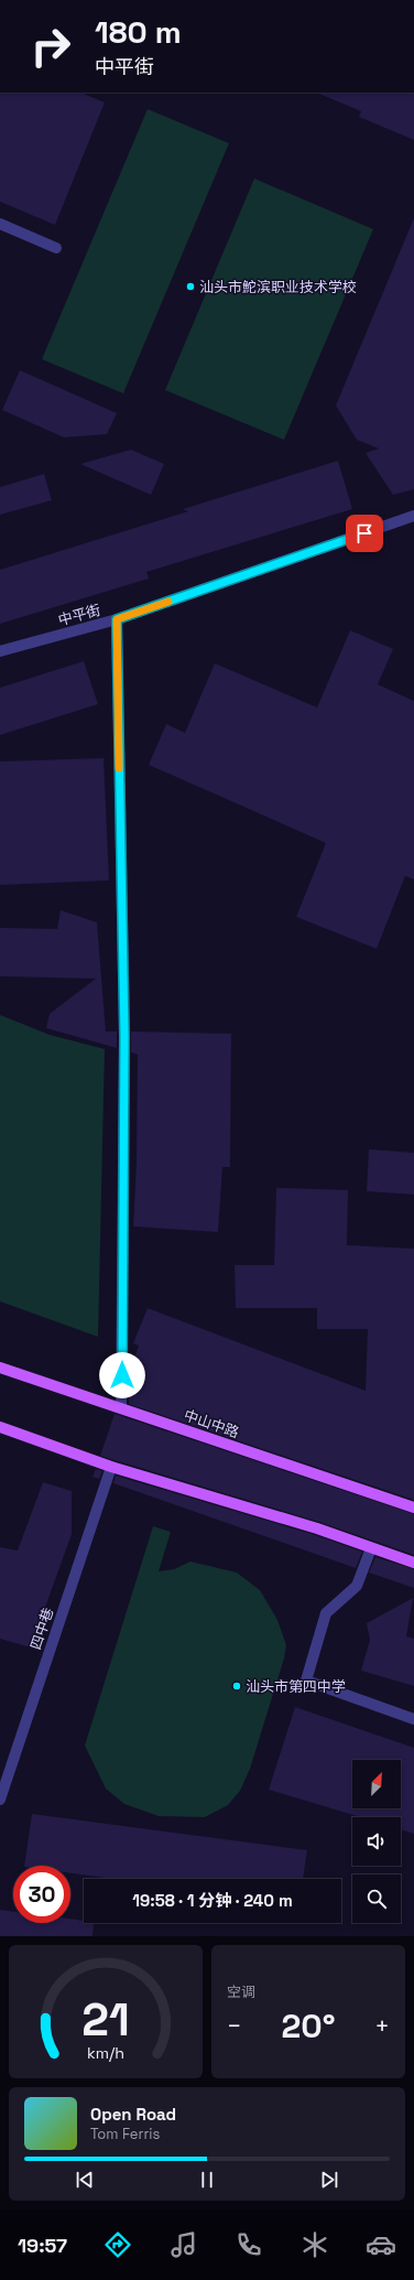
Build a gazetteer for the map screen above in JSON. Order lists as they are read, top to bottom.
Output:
{
  "streets": {
    "main road": ["中山中路"],
    "street": ["中平街", "四中巷"]
  },
  "places": ["汕头市鮀滨职业技术学校", "汕头市第四中学"],
  "north": "top right",
  "page": {
    "turn": ["180 m", "中平街"],
    "limit": "30",
    "trip": "19:58 · 1 分钟 · 240 m",
    "tile": "空调",
    "heat": ["−", "20°", "+"],
    "song": ["Open Road", "Tom Ferris"],
    "tabs": "19:57",
    "gauge": ["21", "km/h"]
  }
}
